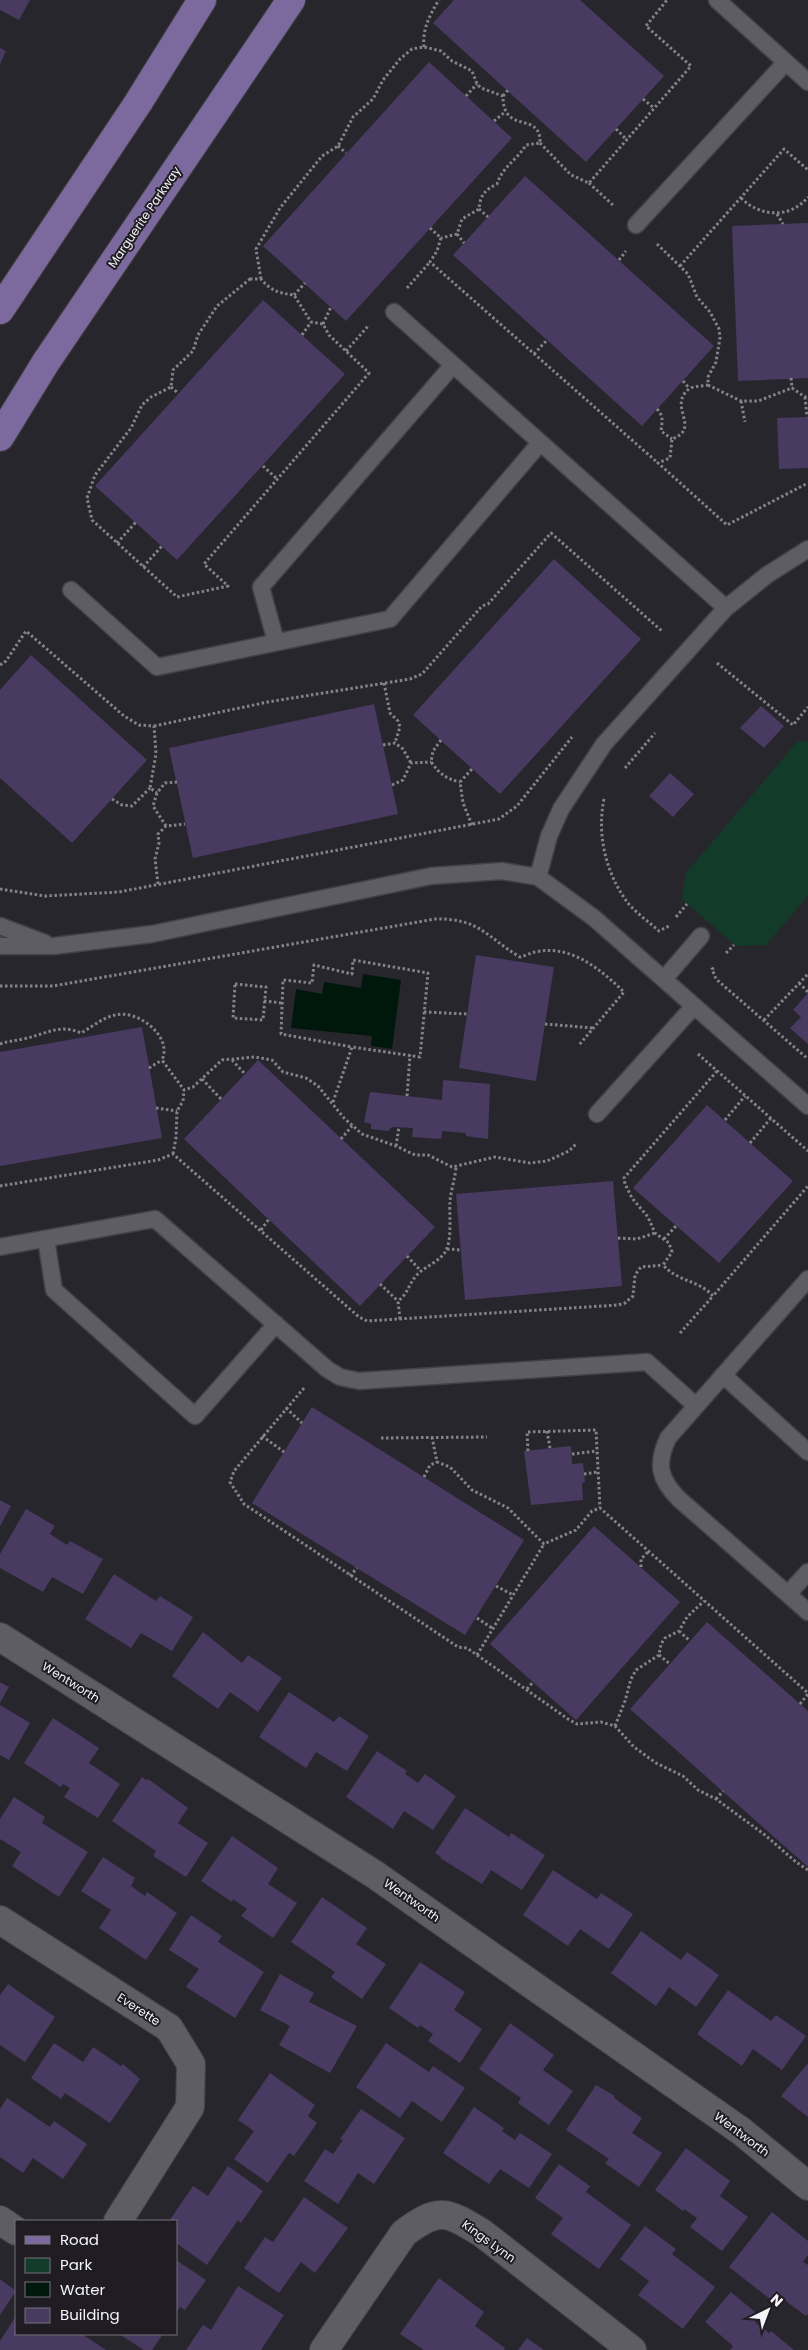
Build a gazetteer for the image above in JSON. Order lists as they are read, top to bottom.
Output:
{
  "streets": {
    "main road": ["Marguerite Parkway"],
    "street": ["Wentworth", "Everette", "Kings Lynn"]
  },
  "legend": [
    "Road",
    "Park",
    "Water",
    "Building"
  ],
  "north": "top right"
}
